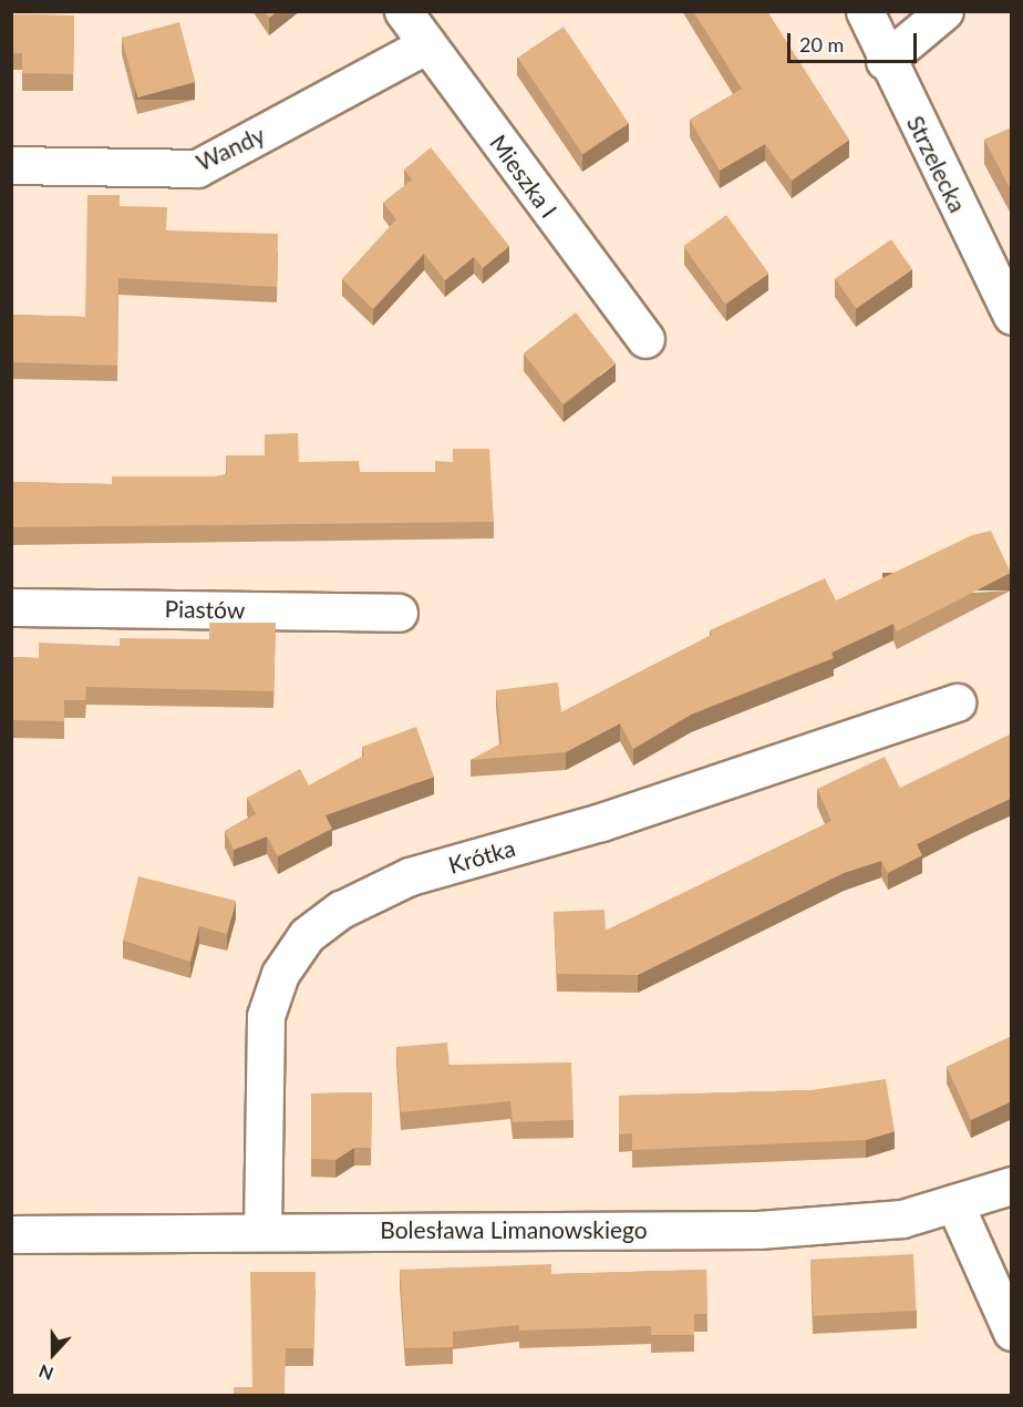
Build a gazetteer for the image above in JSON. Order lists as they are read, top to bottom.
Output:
{
  "streets": {
    "street": [
      "Wandy",
      "Strzelecka",
      "Mieszka I",
      "Piastów",
      "Krótka",
      "Bolesława Limanowskiego"
    ]
  },
  "crossings": [
    ["Wandy", "Mieszka I"],
    ["Krótka", "Bolesława Limanowskiego"]
  ],
  "scale_bar": "20 m",
  "north": "bottom"
}
